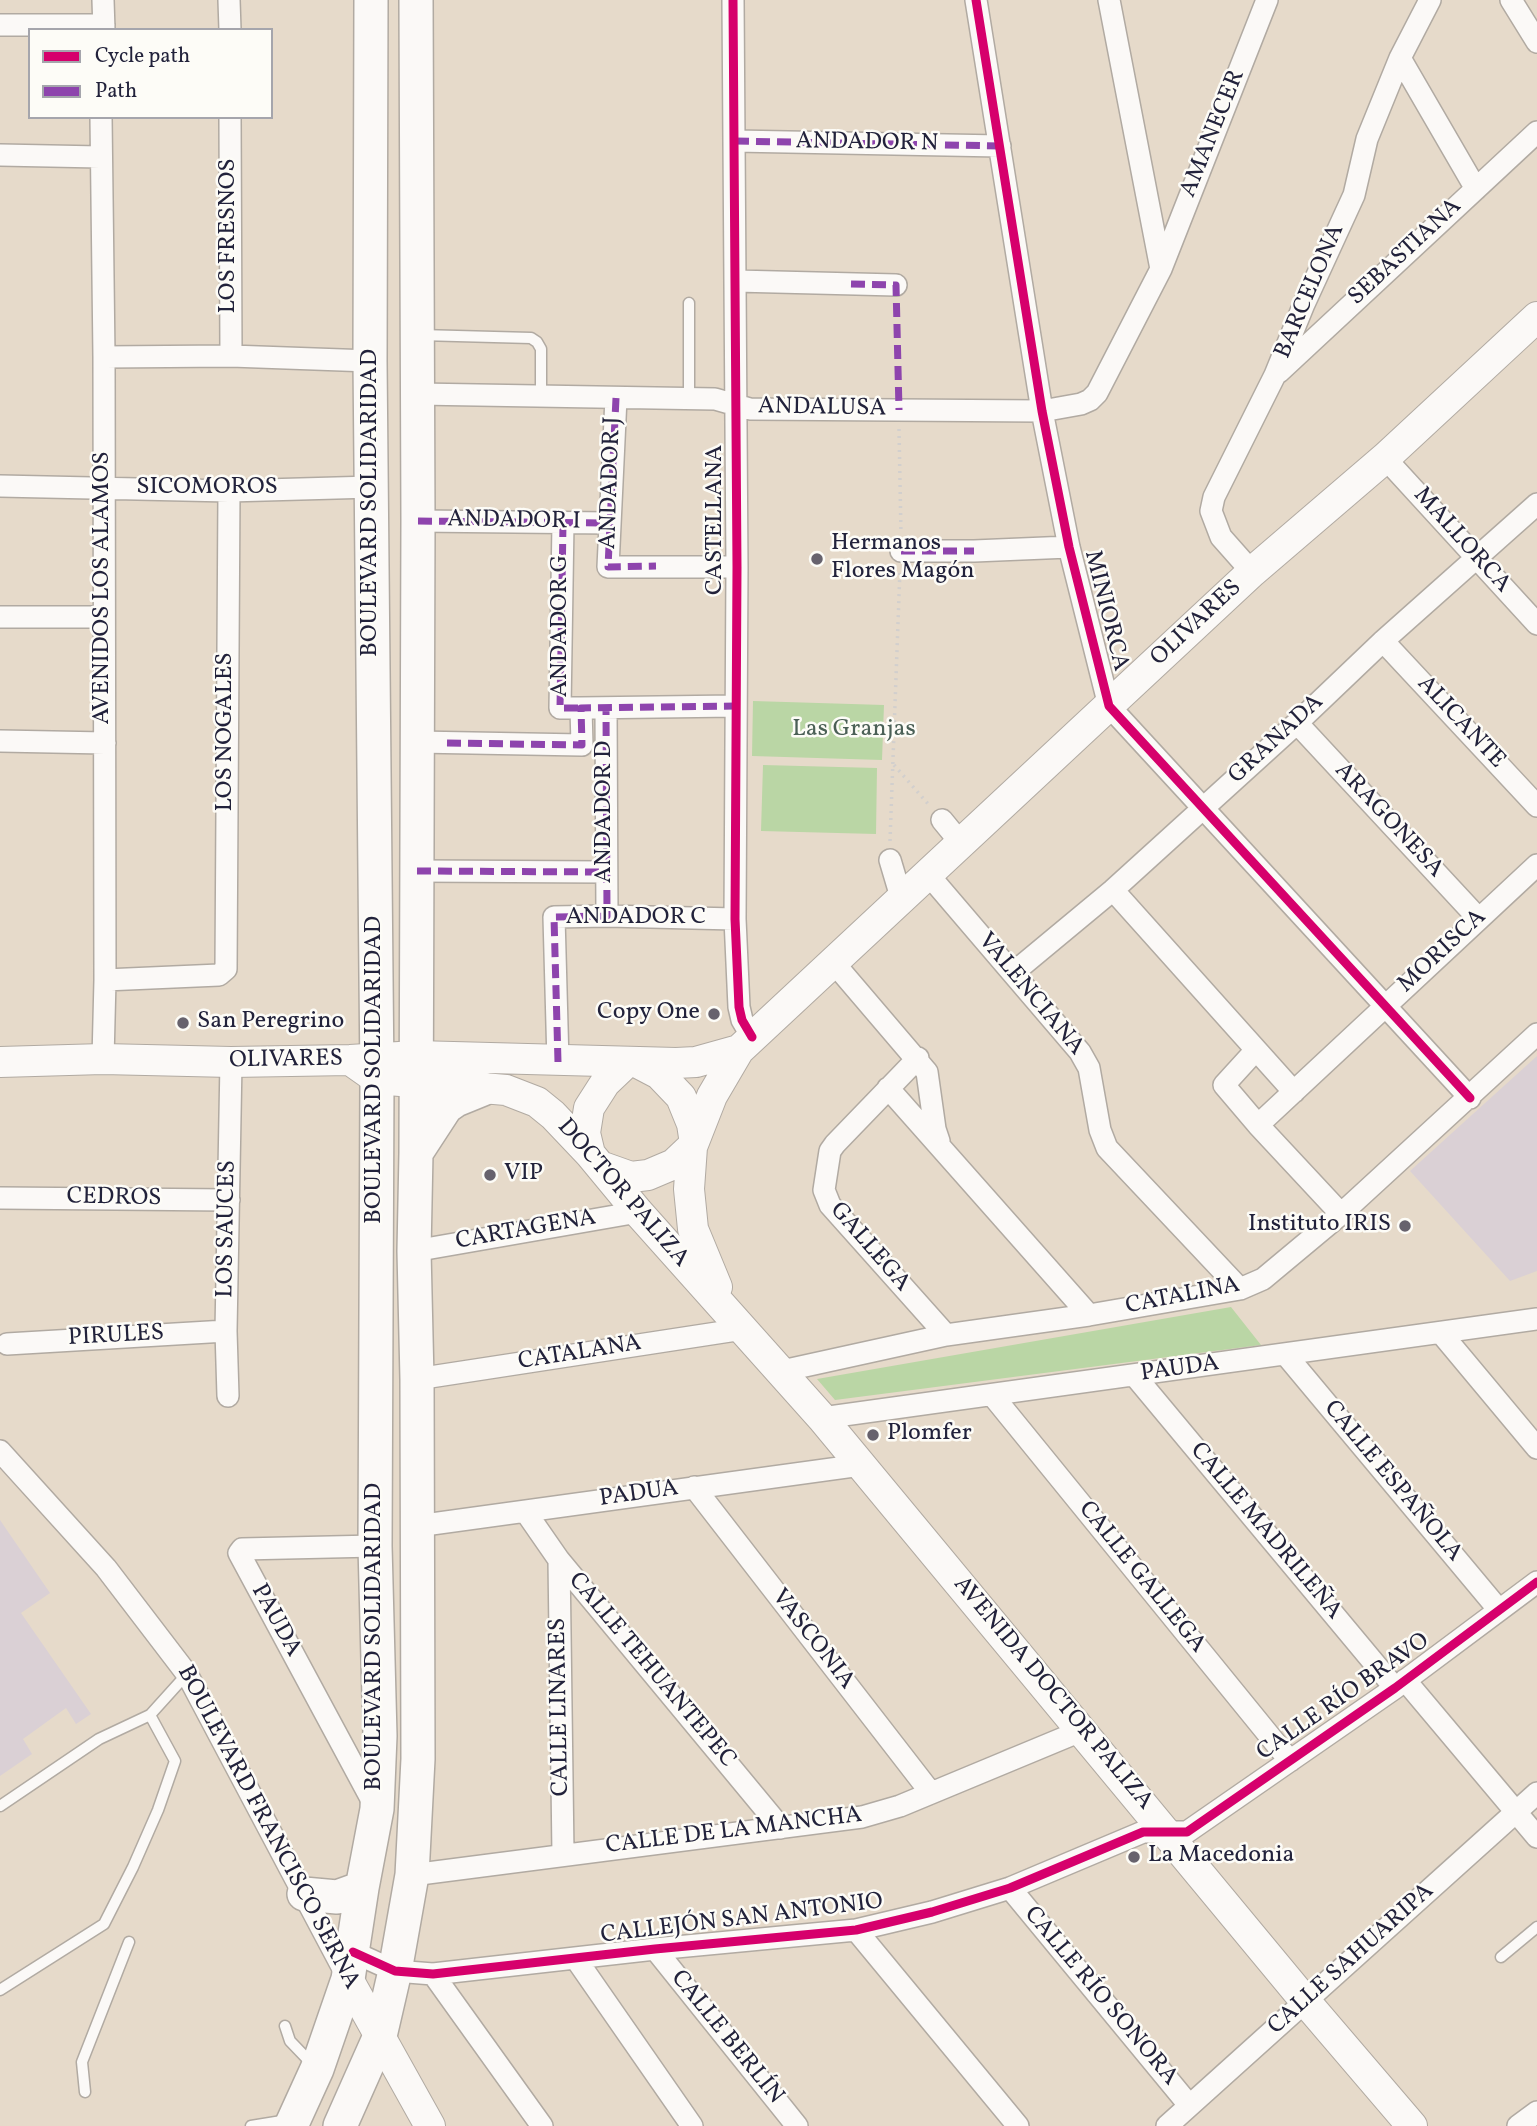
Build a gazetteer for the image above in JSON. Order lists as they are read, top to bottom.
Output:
{
  "streets": {
    "main road": [
      "BOULEVARD SOLIDARIDAD",
      "OLIVARES",
      "DOCTOR PALIZA",
      "AVENIDA DOCTOR PALIZA",
      "BOULEVARD FRANCISCO SERNA"
    ],
    "street": [
      "AMANECER",
      "ANDADOR N",
      "LOS FRESNOS",
      "SEBASTIANA",
      "BARCELONA",
      "ANDALUSA",
      "ANDADOR J",
      "SICOMOROS",
      "CASTELLANA",
      "ANDADOR I",
      "MALLORCA",
      "AVENIDOS LOS ALAMOS",
      "MINIORCA",
      "ANDADOR G",
      "ALICANTE",
      "LOS NOGALES",
      "GRANADA",
      "ANDADOR D",
      "ARAGONESA",
      "ANDADOR C",
      "MORISCA",
      "VALENCIANA",
      "CEDROS",
      "LOS SAUCES",
      "CARTAGENA",
      "GALLEGA",
      "CATALINA",
      "PIRULES",
      "CATALANA",
      "PAUDA",
      "CALLE ESPAÑOLA",
      "PADUA",
      "CALLE MADRILEÑA",
      "CALLE GALLEGA",
      "VASCONIA",
      "CALLE TEHUANTEPEC",
      "CALLE RÍO BRAVO",
      "CALLE LINARES",
      "CALLE DE LA MANCHA",
      "CALLEJÓN SAN ANTONIO",
      "CALLE SAHUARIPA",
      "CALLE RÍO SONORA",
      "CALLE BERLÍN"
    ]
  },
  "crossings": [
    ["AMANECER", "ANDALUSA"],
    ["ANDADOR N", "CASTELLANA"],
    ["ANDADOR N", "MINIORCA"],
    ["SEBASTIANA", "BARCELONA"],
    ["BARCELONA", "OLIVARES"],
    ["ANDALUSA", "ANDADOR J"],
    ["ANDALUSA", "BOULEVARD SOLIDARIDAD"],
    ["ANDALUSA", "CASTELLANA"],
    ["ANDALUSA", "MINIORCA"],
    ["ANDADOR J", "CASTELLANA"],
    ["ANDADOR J", "ANDADOR I"],
    ["SICOMOROS", "BOULEVARD SOLIDARIDAD"],
    ["SICOMOROS", "AVENIDOS LOS ALAMOS"],
    ["SICOMOROS", "LOS NOGALES"],
    ["BOULEVARD SOLIDARIDAD", "ANDADOR I"],
    ["BOULEVARD SOLIDARIDAD", "OLIVARES"],
    ["BOULEVARD SOLIDARIDAD", "ANDADOR C"],
    ["BOULEVARD SOLIDARIDAD", "DOCTOR PALIZA"],
    ["BOULEVARD SOLIDARIDAD", "CARTAGENA"],
    ["BOULEVARD SOLIDARIDAD", "CATALANA"],
    ["BOULEVARD SOLIDARIDAD", "PAUDA"],
    ["BOULEVARD SOLIDARIDAD", "PADUA"],
    ["BOULEVARD SOLIDARIDAD", "BOULEVARD FRANCISCO SERNA"],
    ["BOULEVARD SOLIDARIDAD", "CALLE DE LA MANCHA"],
    ["BOULEVARD SOLIDARIDAD", "CALLEJÓN SAN ANTONIO"],
    ["CASTELLANA", "OLIVARES"],
    ["CASTELLANA", "ANDADOR C"],
    ["ANDADOR I", "ANDADOR G"],
    ["MALLORCA", "OLIVARES"],
    ["MALLORCA", "GRANADA"],
    ["AVENIDOS LOS ALAMOS", "OLIVARES"],
    ["AVENIDOS LOS ALAMOS", "LOS NOGALES"],
    ["MINIORCA", "OLIVARES"],
    ["MINIORCA", "GRANADA"],
    ["MINIORCA", "MORISCA"],
    ["MINIORCA", "CATALINA"],
    ["OLIVARES", "ANDADOR C"],
    ["OLIVARES", "VALENCIANA"],
    ["OLIVARES", "DOCTOR PALIZA"],
    ["OLIVARES", "LOS SAUCES"],
    ["OLIVARES", "CATALANA"],
    ["OLIVARES", "AVENIDA DOCTOR PALIZA"],
    ["ALICANTE", "GRANADA"],
    ["GRANADA", "ARAGONESA"],
    ["GRANADA", "VALENCIANA"],
    ["ANDADOR D", "ANDADOR C"],
    ["ARAGONESA", "MORISCA"],
    ["VALENCIANA", "CATALINA"],
    ["DOCTOR PALIZA", "CARTAGENA"],
    ["DOCTOR PALIZA", "CATALANA"],
    ["DOCTOR PALIZA", "AVENIDA DOCTOR PALIZA"],
    ["CEDROS", "LOS SAUCES"],
    ["LOS SAUCES", "PIRULES"],
    ["GALLEGA", "CATALINA"],
    ["CATALINA", "AVENIDA DOCTOR PALIZA"],
    ["CATALANA", "AVENIDA DOCTOR PALIZA"],
    ["PAUDA", "CALLE ESPAÑOLA"],
    ["PAUDA", "CALLE MADRILEÑA"],
    ["PAUDA", "CALLE GALLEGA"],
    ["PAUDA", "AVENIDA DOCTOR PALIZA"],
    ["CALLE ESPAÑOLA", "CALLE RÍO BRAVO"],
    ["PADUA", "VASCONIA"],
    ["PADUA", "CALLE TEHUANTEPEC"],
    ["PADUA", "AVENIDA DOCTOR PALIZA"],
    ["CALLE MADRILEÑA", "CALLE RÍO BRAVO"],
    ["CALLE MADRILEÑA", "CALLE SAHUARIPA"],
    ["CALLE GALLEGA", "CALLE RÍO BRAVO"],
    ["VASCONIA", "CALLE DE LA MANCHA"],
    ["CALLE TEHUANTEPEC", "CALLE LINARES"],
    ["CALLE TEHUANTEPEC", "CALLE DE LA MANCHA"],
    ["AVENIDA DOCTOR PALIZA", "CALLE RÍO BRAVO"],
    ["AVENIDA DOCTOR PALIZA", "CALLE DE LA MANCHA"],
    ["AVENIDA DOCTOR PALIZA", "CALLEJÓN SAN ANTONIO"],
    ["AVENIDA DOCTOR PALIZA", "CALLE SAHUARIPA"],
    ["CALLE RÍO BRAVO", "CALLEJÓN SAN ANTONIO"],
    ["CALLE LINARES", "CALLE DE LA MANCHA"],
    ["BOULEVARD FRANCISCO SERNA", "CALLEJÓN SAN ANTONIO"],
    ["CALLEJÓN SAN ANTONIO", "CALLE RÍO SONORA"],
    ["CALLEJÓN SAN ANTONIO", "CALLE BERLÍN"],
    ["CALLE SAHUARIPA", "CALLE RÍO SONORA"]
  ],
  "parks": ["Las Granjas"],
  "places": [
    "Hermanos Flores Magón",
    "Copy One",
    "San Peregrino",
    "VIP",
    "Instituto IRIS",
    "Plomfer",
    "La Macedonia"
  ],
  "legend": ["Cycle path", "Path"]
}
